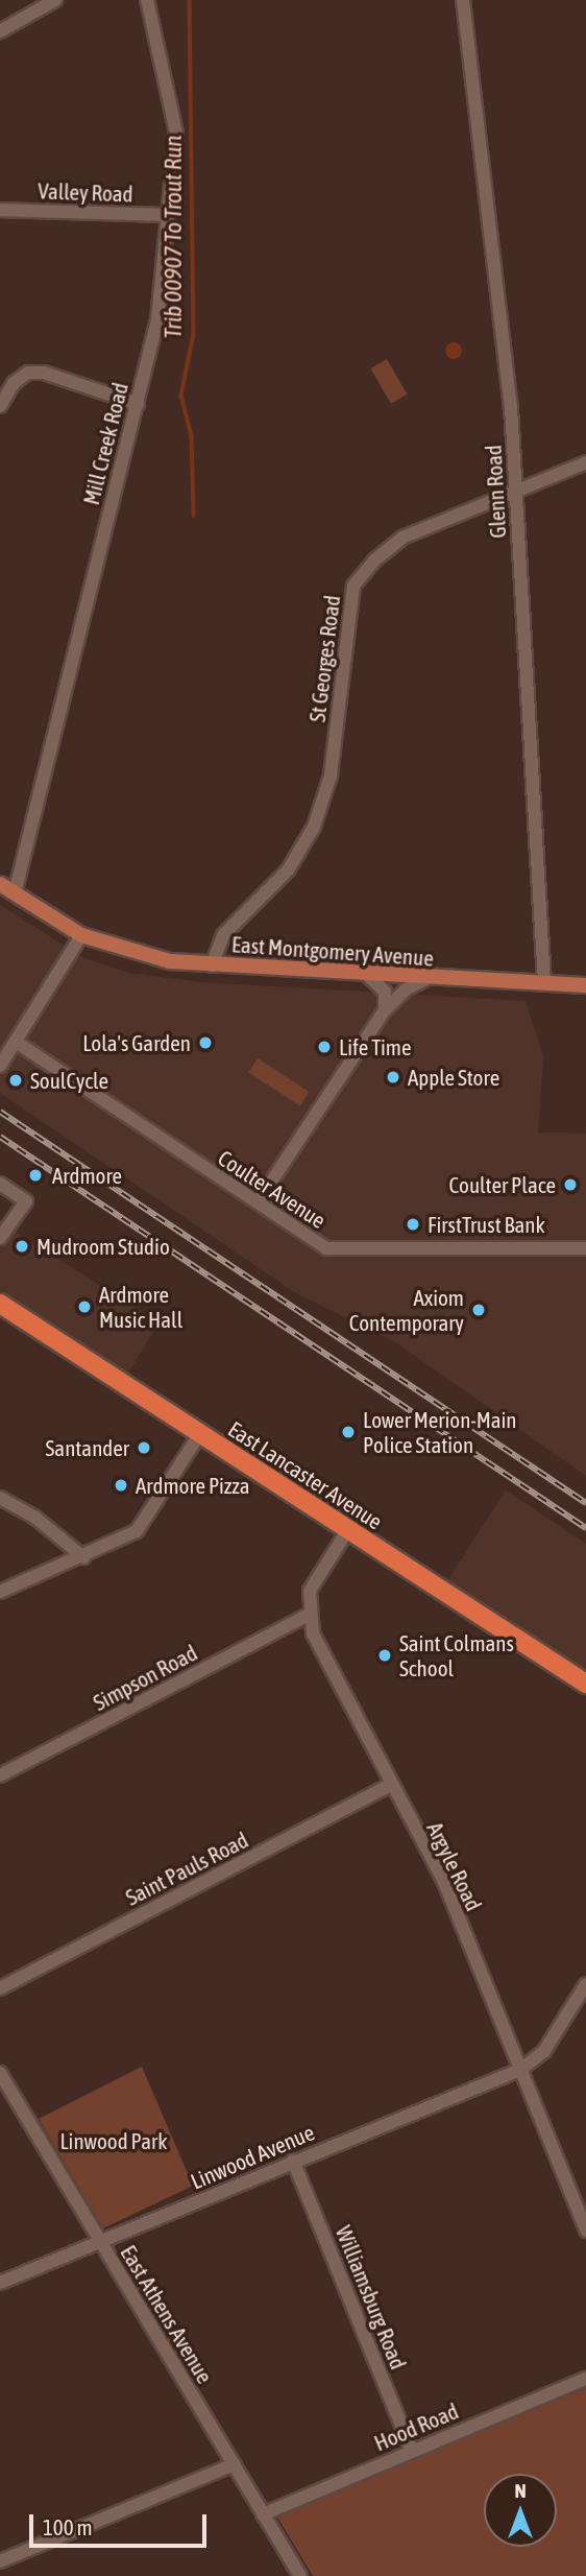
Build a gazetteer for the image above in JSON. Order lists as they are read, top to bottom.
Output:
{
  "streets": {
    "highway": ["East Lancaster Avenue"],
    "main road": ["East Montgomery Avenue"],
    "street": [
      "Valley Road",
      "Mill Creek Road",
      "Glenn Road",
      "St Georges Road",
      "Coulter Avenue",
      "Simpson Road",
      "Argyle Road",
      "Saint Pauls Road",
      "Linwood Avenue",
      "Williamsburg Road",
      "East Athens Avenue",
      "Hood Road"
    ]
  },
  "crossings": [
    ["Valley Road", "Mill Creek Road"],
    ["Mill Creek Road", "East Montgomery Avenue"],
    ["Glenn Road", "St Georges Road"],
    ["Glenn Road", "East Montgomery Avenue"],
    ["St Georges Road", "East Montgomery Avenue"],
    ["Simpson Road", "Argyle Road"],
    ["Argyle Road", "Saint Pauls Road"],
    ["Argyle Road", "Linwood Avenue"],
    ["Linwood Avenue", "Williamsburg Road"],
    ["Linwood Avenue", "East Athens Avenue"],
    ["Williamsburg Road", "Hood Road"],
    ["East Athens Avenue", "Hood Road"]
  ],
  "water": ["Trib 00907 To Trout Run"],
  "parks": ["Linwood Park"],
  "places": [
    "Lola's Garden",
    "Life Time",
    "Apple Store",
    "SoulCycle",
    "Ardmore",
    "Coulter Place",
    "FirstTrust Bank",
    "Mudroom Studio",
    "Ardmore Music Hall",
    "Axiom Contemporary",
    "Lower Merion-Main Police Station",
    "Santander",
    "Ardmore Pizza",
    "Saint Colmans School"
  ],
  "scale_bar": "100 m",
  "north": "top"
}
